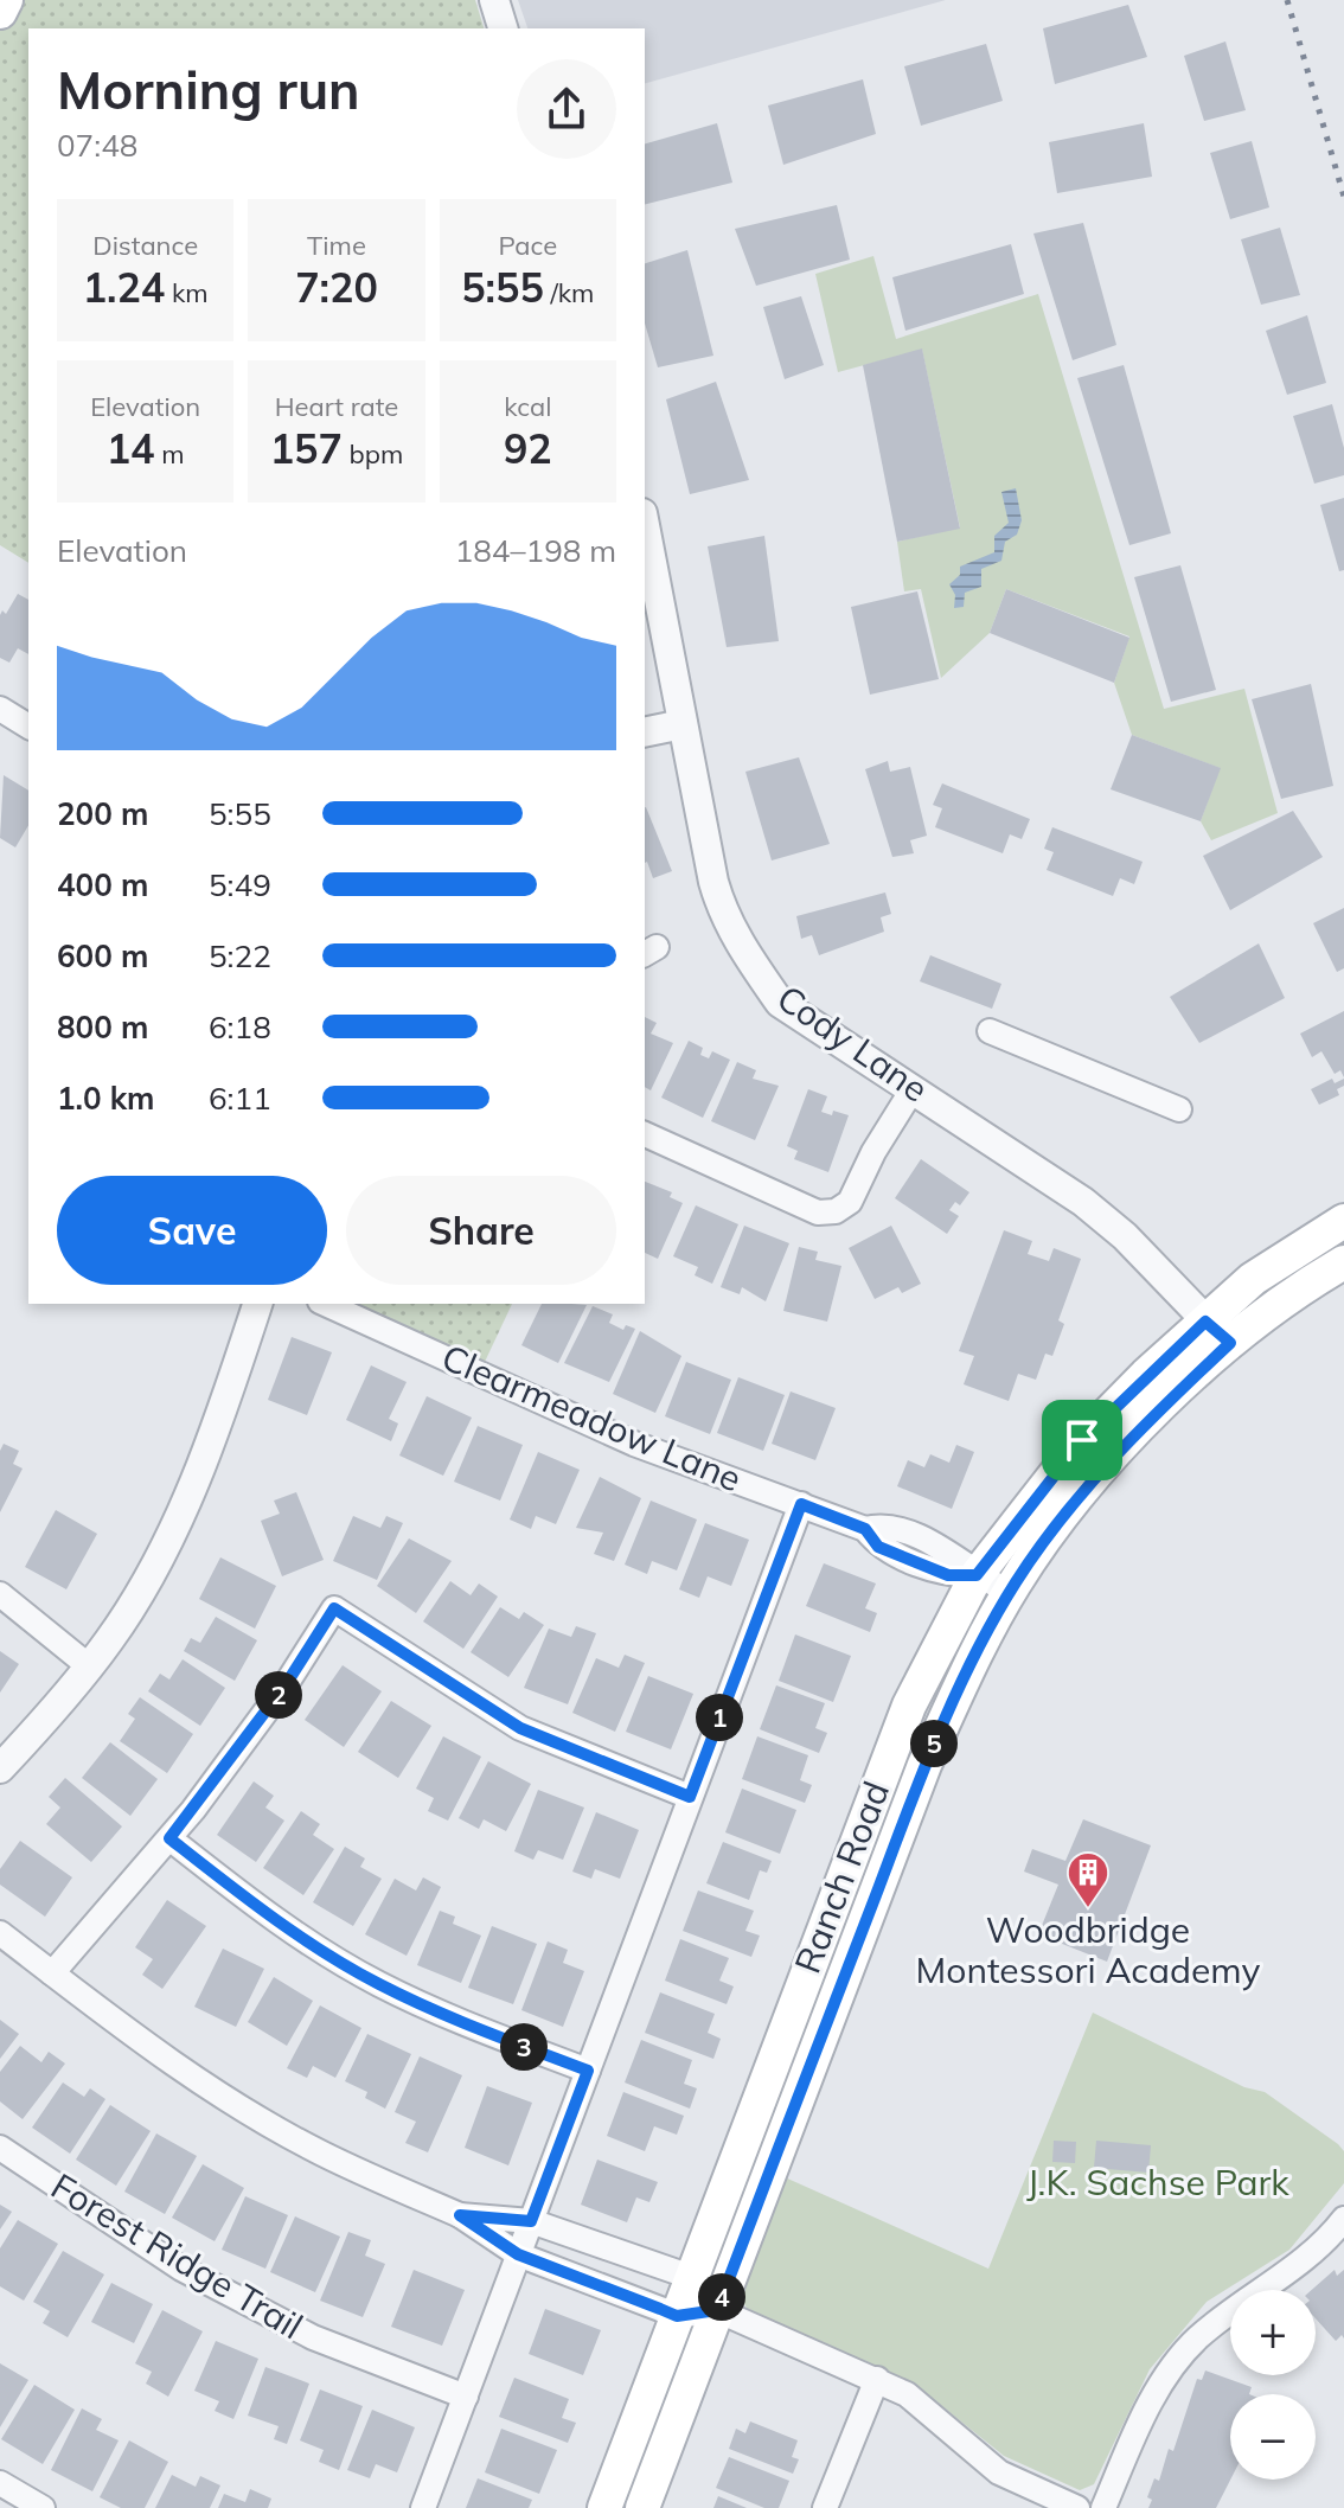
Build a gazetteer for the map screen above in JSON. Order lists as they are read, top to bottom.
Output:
{
  "streets": {
    "main road": ["Ranch Road"],
    "street": ["Cody Lane", "Clearmeadow Lane", "Forest Ridge Trail"]
  },
  "crossings": [
    ["Cody Lane", "Ranch Road"],
    ["Clearmeadow Lane", "Ranch Road"]
  ],
  "parks": ["J.K. Sachse Park"],
  "places": {
    "building": ["Woodbridge Montessori Academy"]
  },
  "page": {
    "heading": ["Morning run", "07:48"],
    "stats": [
      ["Distance", "1.24 km"],
      ["Time", "7:20"],
      ["Pace", "5:55 /km"],
      ["Elevation", "14 m"],
      ["Heart rate", "157 bpm"],
      ["kcal", "92"]
    ],
    "chart": ["Elevation", "184–198 m"],
    "list": [
      {
        "name": "200 m",
        "note": "5:55"
      },
      {
        "name": "400 m",
        "note": "5:49"
      },
      {
        "name": "600 m",
        "note": "5:22"
      },
      {
        "name": "800 m",
        "note": "6:18"
      },
      {
        "name": "1.0 km",
        "note": "6:11"
      }
    ],
    "buttons": ["Save", "Share"],
    "pins": [
      "2",
      "1",
      "5",
      "3",
      "4"
    ],
    "map_buttons": ["+", "−"]
  }
}
